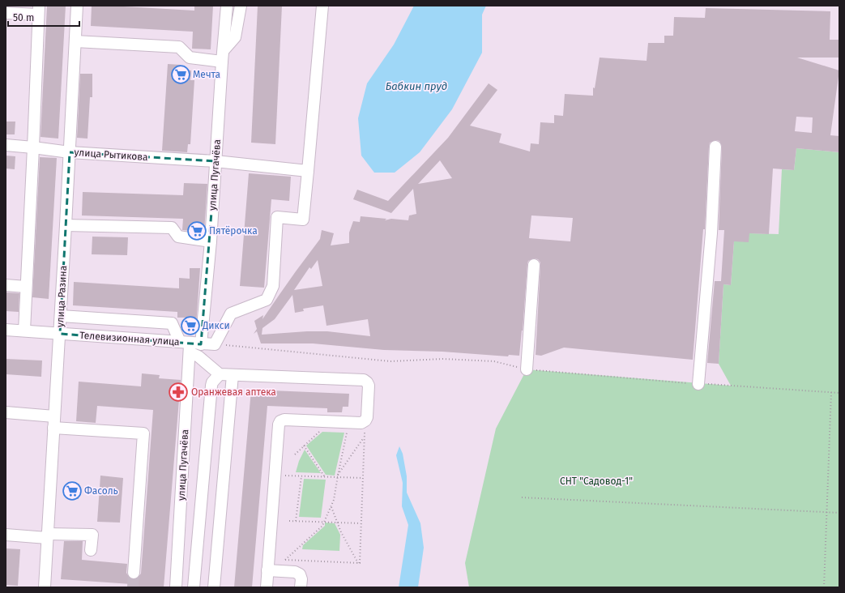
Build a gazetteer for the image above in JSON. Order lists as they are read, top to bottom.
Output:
{
  "streets": {
    "street": [
      "улица Рытикова",
      "улица Пугачёва",
      "улица Разина",
      "Телевизионная улица"
    ]
  },
  "crossings": [
    ["улица Рытикова", "улица Пугачёва"],
    ["улица Рытикова", "улица Разина"],
    ["улица Рытикова", "Телевизионная улица"],
    ["улица Пугачёва", "Телевизионная улица"],
    ["улица Разина", "Телевизионная улица"]
  ],
  "water": ["Бабкин пруд"],
  "parks": ["СНТ \"Садовод-1\""],
  "places": {
    "supermarket": [
      "Мечта",
      "Пятёрочка",
      "Дикси",
      "Фасоль"
    ],
    "pharmacy": ["Оранжевая аптека"]
  },
  "scale_bar": "50 m"
}
